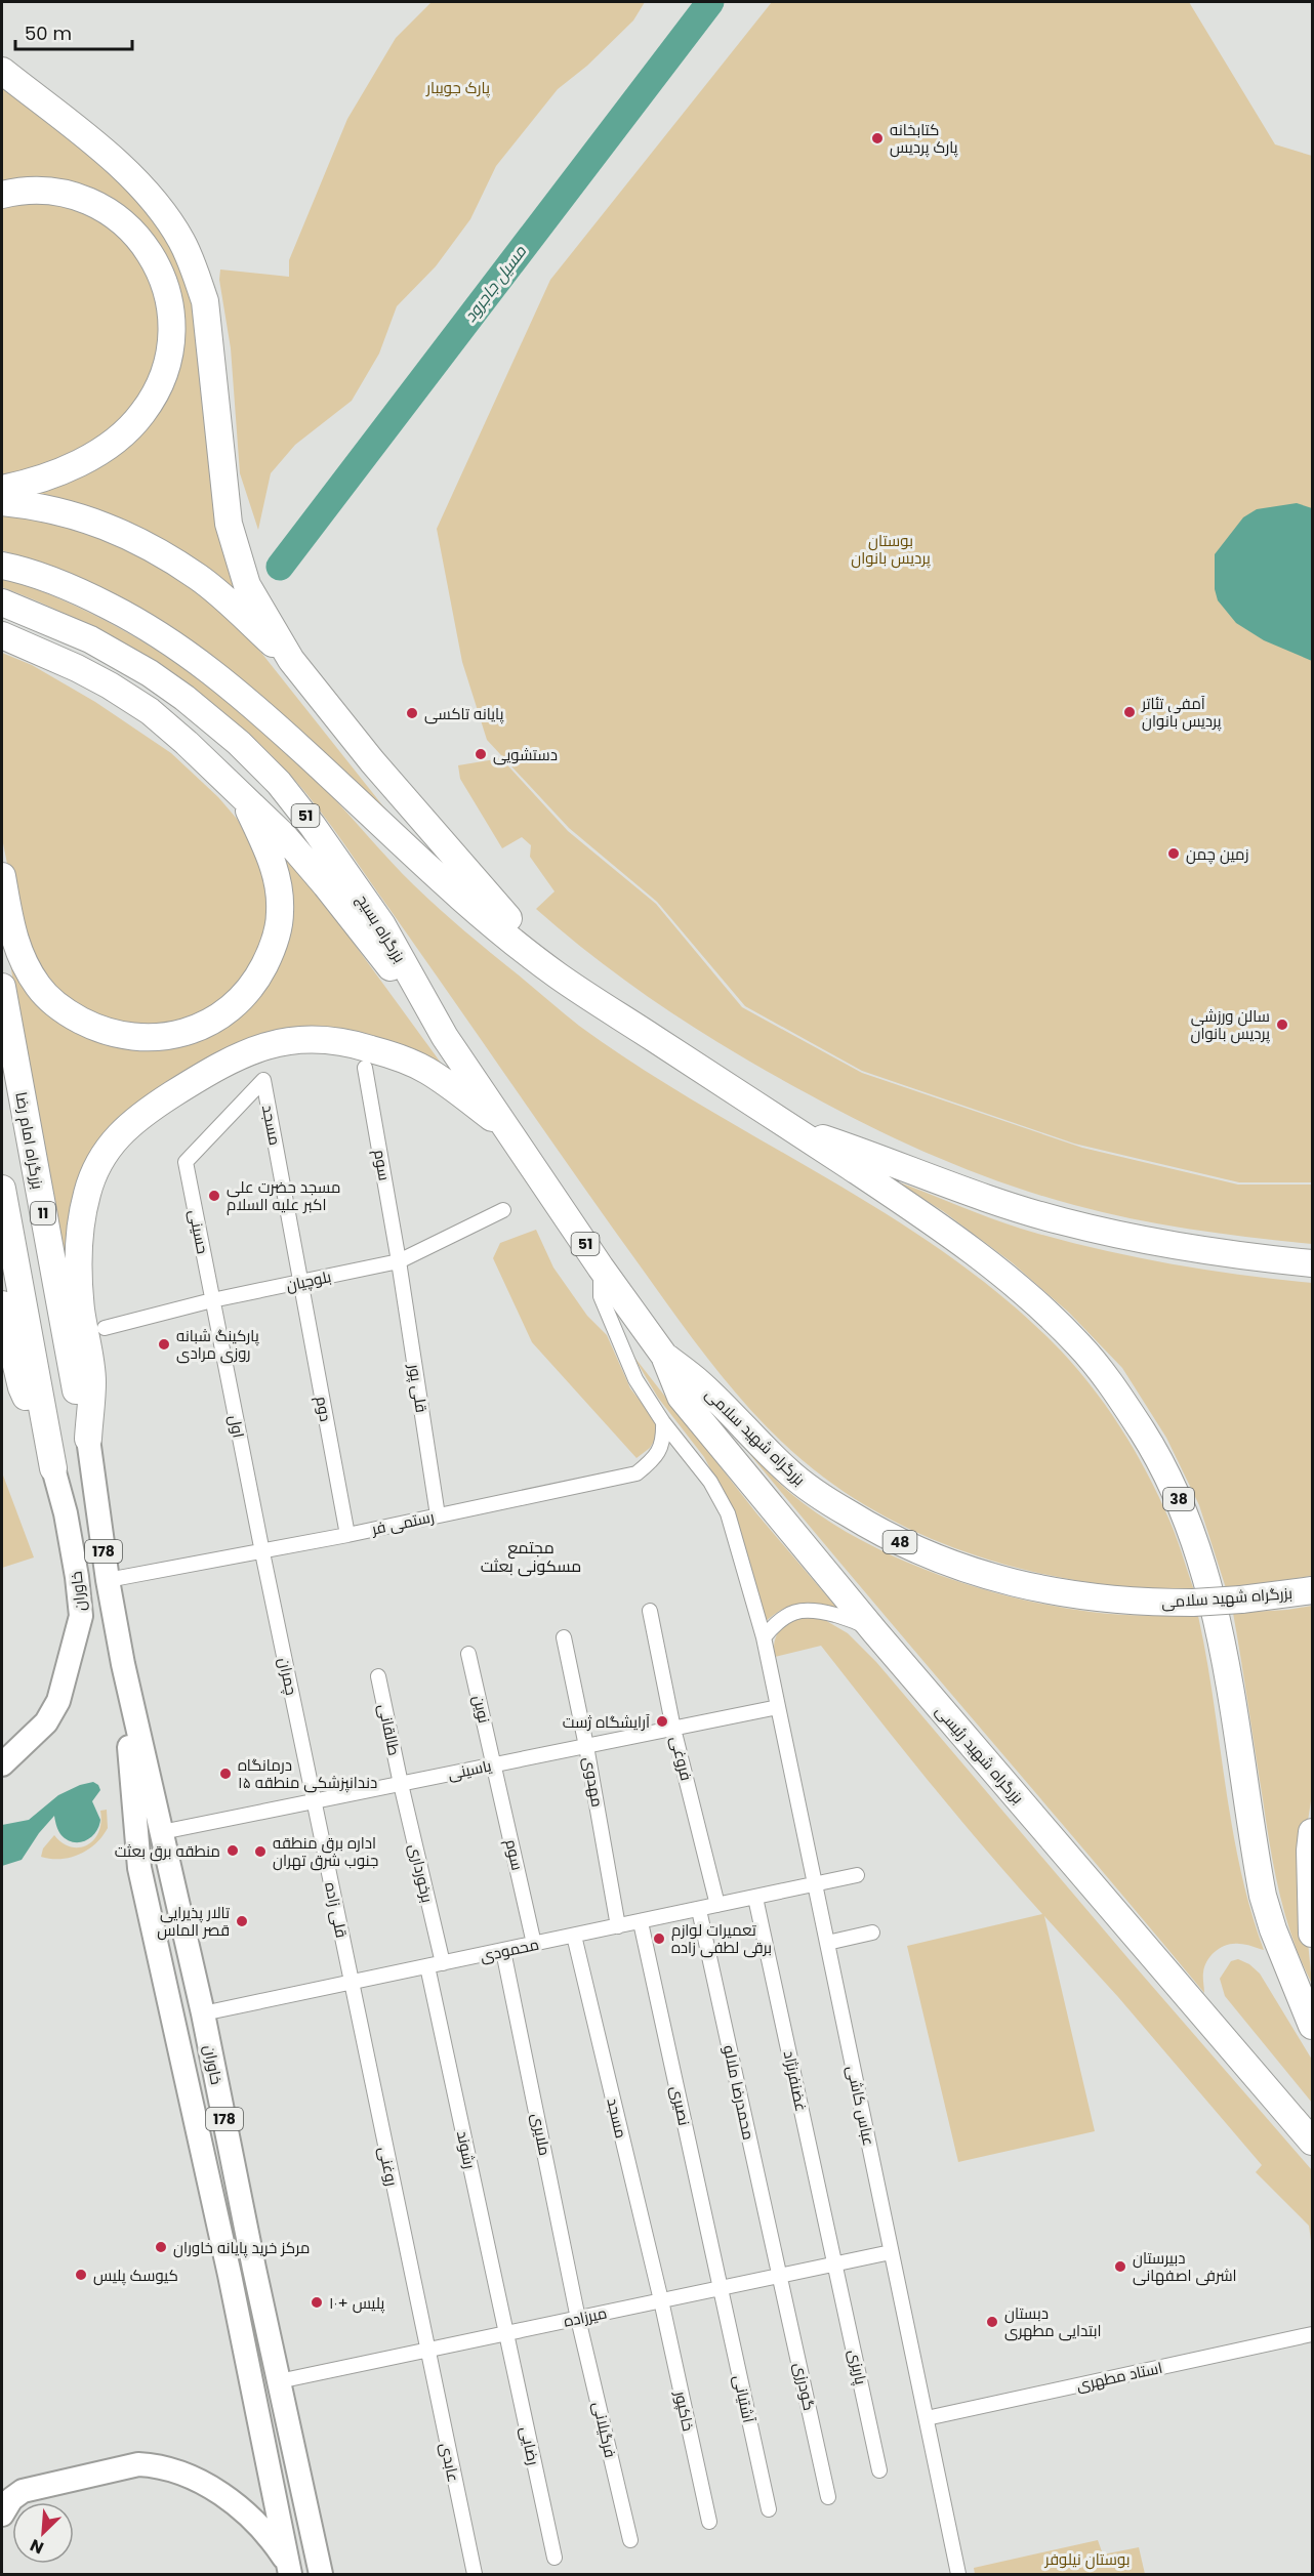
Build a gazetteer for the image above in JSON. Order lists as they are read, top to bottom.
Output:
{
  "streets": {
    "highway": [
      "51",
      "بزرگراه بسیج",
      "بزرگراه امام رضا",
      "11",
      "بزرگراه شهید سلامی",
      "38",
      "48",
      "بزرگراه شهید رئیسی"
    ],
    "main road": ["178", "خاوران"],
    "street": [
      "مسجد",
      "سوم",
      "حسینی",
      "بلوچیان",
      "قلی پور",
      "دوم",
      "اول",
      "رستمی فر",
      "چمران",
      "نوین",
      "طالقانی",
      "فروغی",
      "یاسینی",
      "مهدوی",
      "برخورداری",
      "قلی زاده",
      "محمودی",
      "غضنفرنژاد",
      "محمدرضا ملالو",
      "نصیری",
      "عباس کاشی",
      "ملایری",
      "رشوند",
      "روغنی",
      "میرزاده",
      "پاریزی",
      "استاد مطهری",
      "گودرزی",
      "آشتیانی",
      "خاکپور",
      "فرگیلانی",
      "رضایی",
      "عابدی"
    ]
  },
  "crossings": [
    ["بزرگراه بسیج", "بزرگراه شهید سلامی"],
    ["بزرگراه بسیج", "بزرگراه شهید رئیسی"],
    ["بزرگراه بسیج", "عباس کاشی"],
    ["مسجد", "حسینی"],
    ["مسجد", "بلوچیان"],
    ["مسجد", "دوم"],
    ["مسجد", "محمودی"],
    ["مسجد", "میرزاده"],
    ["مسجد", "خاکپور"],
    ["بزرگراه امام رضا", "خاوران"],
    ["سوم", "بلوچیان"],
    ["سوم", "قلی پور"],
    ["سوم", "نوین"],
    ["سوم", "یاسینی"],
    ["سوم", "محمودی"],
    ["11", "خاوران"],
    ["حسینی", "بلوچیان"],
    ["حسینی", "اول"],
    ["بلوچیان", "قلی پور"],
    ["بلوچیان", "دوم"],
    ["بلوچیان", "اول"],
    ["قلی پور", "رستمی فر"],
    ["دوم", "رستمی فر"],
    ["اول", "رستمی فر"],
    ["اول", "چمران"],
    ["بزرگراه شهید سلامی", "بزرگراه شهید رئیسی"],
    ["رستمی فر", "خاوران"],
    ["رستمی فر", "چمران"],
    ["رستمی فر", "عباس کاشی"],
    ["خاوران", "یاسینی"],
    ["خاوران", "محمودی"],
    ["خاوران", "میرزاده"],
    ["چمران", "یاسینی"],
    ["چمران", "قلی زاده"],
    ["نوین", "یاسینی"],
    ["طالقانی", "یاسینی"],
    ["طالقانی", "برخورداری"],
    ["فروغی", "یاسینی"],
    ["فروغی", "محمودی"],
    ["یاسینی", "مهدوی"],
    ["یاسینی", "برخورداری"],
    ["یاسینی", "قلی زاده"],
    ["یاسینی", "عباس کاشی"],
    ["مهدوی", "محمودی"],
    ["برخورداری", "محمودی"],
    ["قلی زاده", "محمودی"],
    ["قلی زاده", "روغنی"],
    ["محمودی", "غضنفرنژاد"],
    ["محمودی", "محمدرضا ملالو"],
    ["محمودی", "نصیری"],
    ["محمودی", "عباس کاشی"],
    ["محمودی", "ملایری"],
    ["محمودی", "رشوند"],
    ["محمودی", "روغنی"],
    ["غضنفرنژاد", "میرزاده"],
    ["غضنفرنژاد", "پاریزی"],
    ["محمدرضا ملالو", "میرزاده"],
    ["محمدرضا ملالو", "گودرزی"],
    ["نصیری", "میرزاده"],
    ["نصیری", "آشتیانی"],
    ["عباس کاشی", "میرزاده"],
    ["عباس کاشی", "استاد مطهری"],
    ["ملایری", "میرزاده"],
    ["ملایری", "فرگیلانی"],
    ["رشوند", "میرزاده"],
    ["رشوند", "رضایی"],
    ["روغنی", "میرزاده"],
    ["روغنی", "عابدی"],
    ["میرزاده", "پاریزی"],
    ["میرزاده", "گودرزی"],
    ["میرزاده", "آشتیانی"],
    ["میرزاده", "خاکپور"],
    ["میرزاده", "فرگیلانی"],
    ["میرزاده", "رضایی"],
    ["میرزاده", "عابدی"]
  ],
  "districts": ["مجتمع مسکونی بعثت"],
  "water": ["مسیل جاجرود"],
  "parks": ["پارک جویبار", "بوستان پردیس بانوان", "بوستان نیلوفر"],
  "places": [
    "کتابخانه پارک پردیس",
    "آمفی تئاتر پردیس بانوان",
    "پایانه تاکسی",
    "دستشویی",
    "زمین چمن",
    "سالن ورزشی پردیس بانوان",
    "مسجد حضرت علی اکبر علیه السلام",
    "پارکینگ شبانه روزی مرادی",
    "آرایشگاه ژست",
    "درمانگاه دندانپزشکی منطقه ۱۵",
    "منطقه برق بعثت",
    "اداره برق منطقه جنوب شرق تهران",
    "تالار پذیرایی قصر الماس",
    "تعمیرات لوازم برقی لطفی زاده",
    "مرکز خرید پایانه خاوران",
    "دبیرستان اشرفی اصفهانی",
    "کیوسک پلیس",
    "پلیس +۱۰",
    "دبستان ابتدایی مطهری"
  ],
  "scale_bar": "50 m",
  "north": "bottom left"
}
